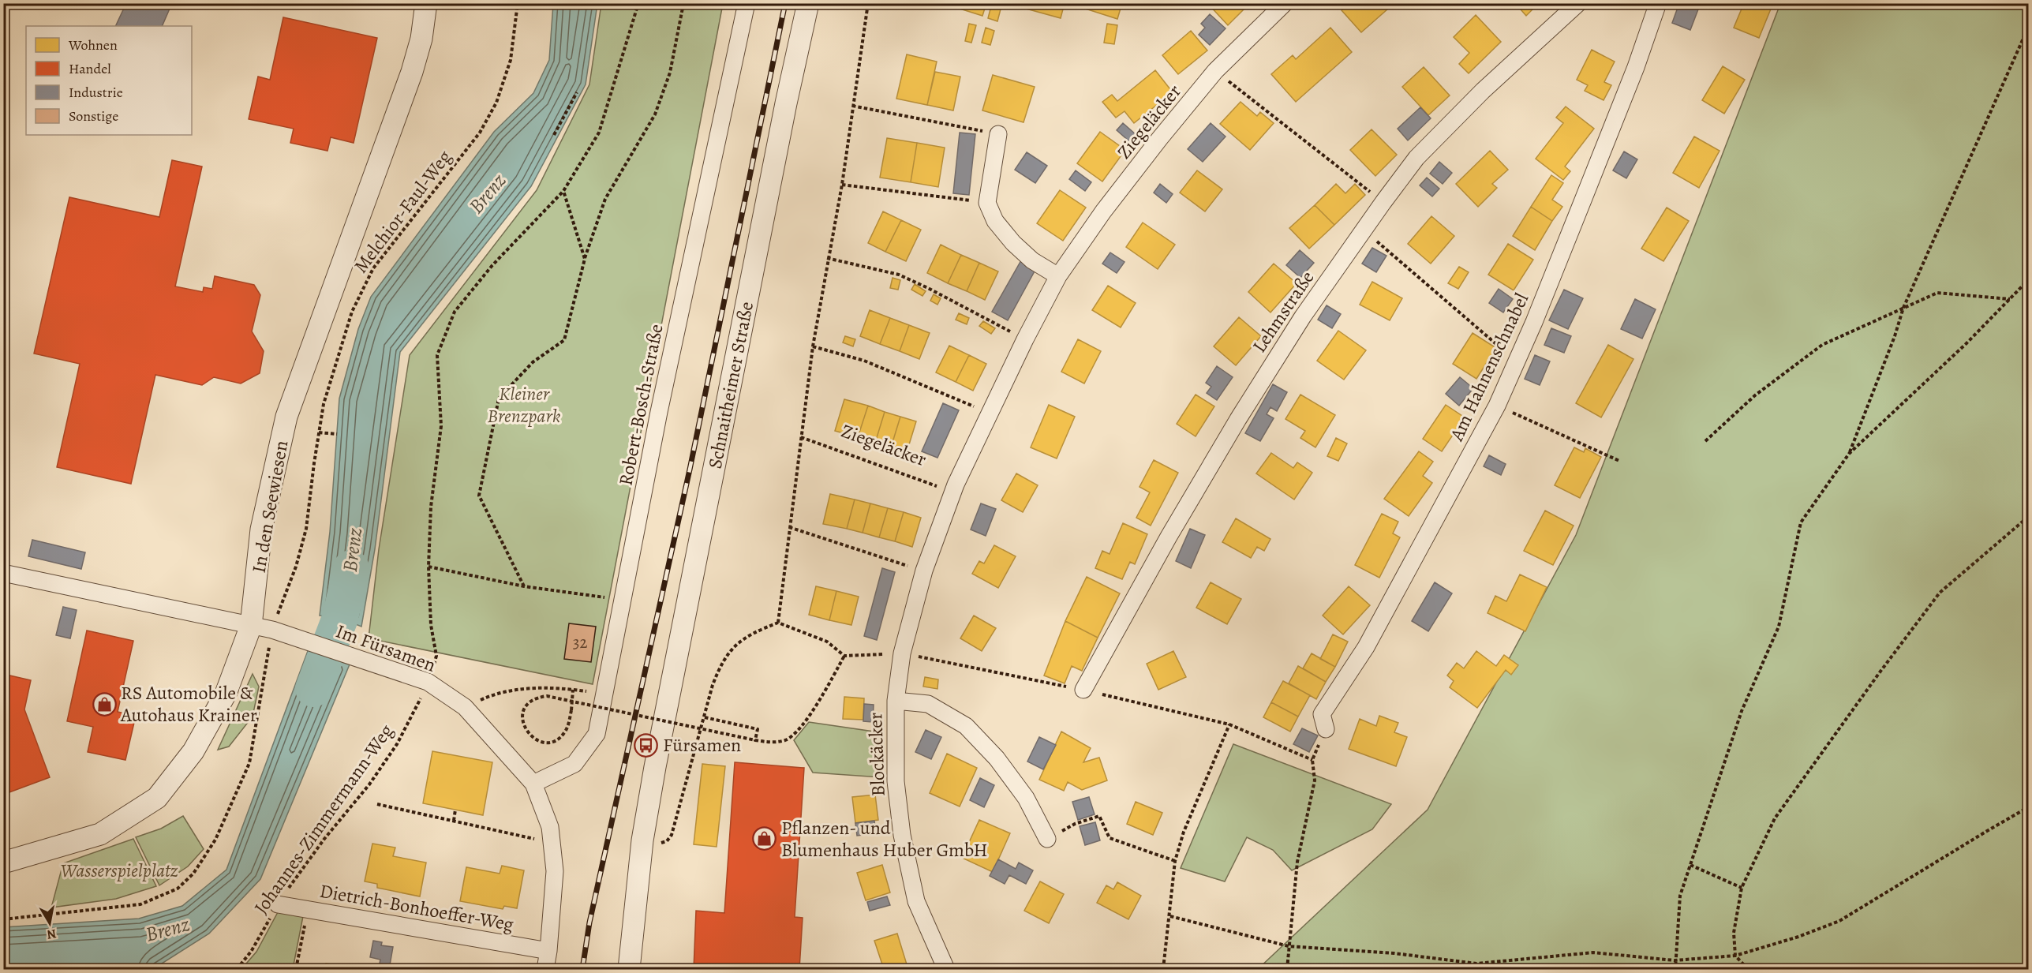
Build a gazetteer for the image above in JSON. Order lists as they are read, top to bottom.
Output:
{
  "streets": {
    "street": [
      "Ziegeläcker",
      "Lehmstraße",
      "Am Hahnenschnabel",
      "Schnaitheimer Straße",
      "Robert-Bosch-Straße",
      "In den Seewiesen",
      "Im Fürsamen",
      "Blockäcker",
      "Dietrich-Bonhoeffer-Weg"
    ],
    "path": ["Melchior-Faul-Weg", "Johannes-Zimmermann-Weg"]
  },
  "crossings": [
    ["Ziegeläcker", "Blockäcker"],
    ["Melchior-Faul-Weg", "Im Fürsamen"],
    ["Robert-Bosch-Straße", "Im Fürsamen"],
    ["In den Seewiesen", "Im Fürsamen"],
    ["Im Fürsamen", "Johannes-Zimmermann-Weg"],
    ["Im Fürsamen", "Dietrich-Bonhoeffer-Weg"],
    ["Johannes-Zimmermann-Weg", "Dietrich-Bonhoeffer-Weg"]
  ],
  "water": ["Brenz"],
  "parks": ["Kleiner Brenzpark", "Wasserspielplatz"],
  "places": {
    "shop": ["RS Automobile & Autohaus Krainer", "Pflanzen- und Blumenhaus Huber GmbH"],
    "bus stop": ["Fürsamen"]
  },
  "house_numbers": ["32"],
  "legend": [
    "Wohnen",
    "Handel",
    "Industrie",
    "Sonstige"
  ],
  "north": "bottom"
}
